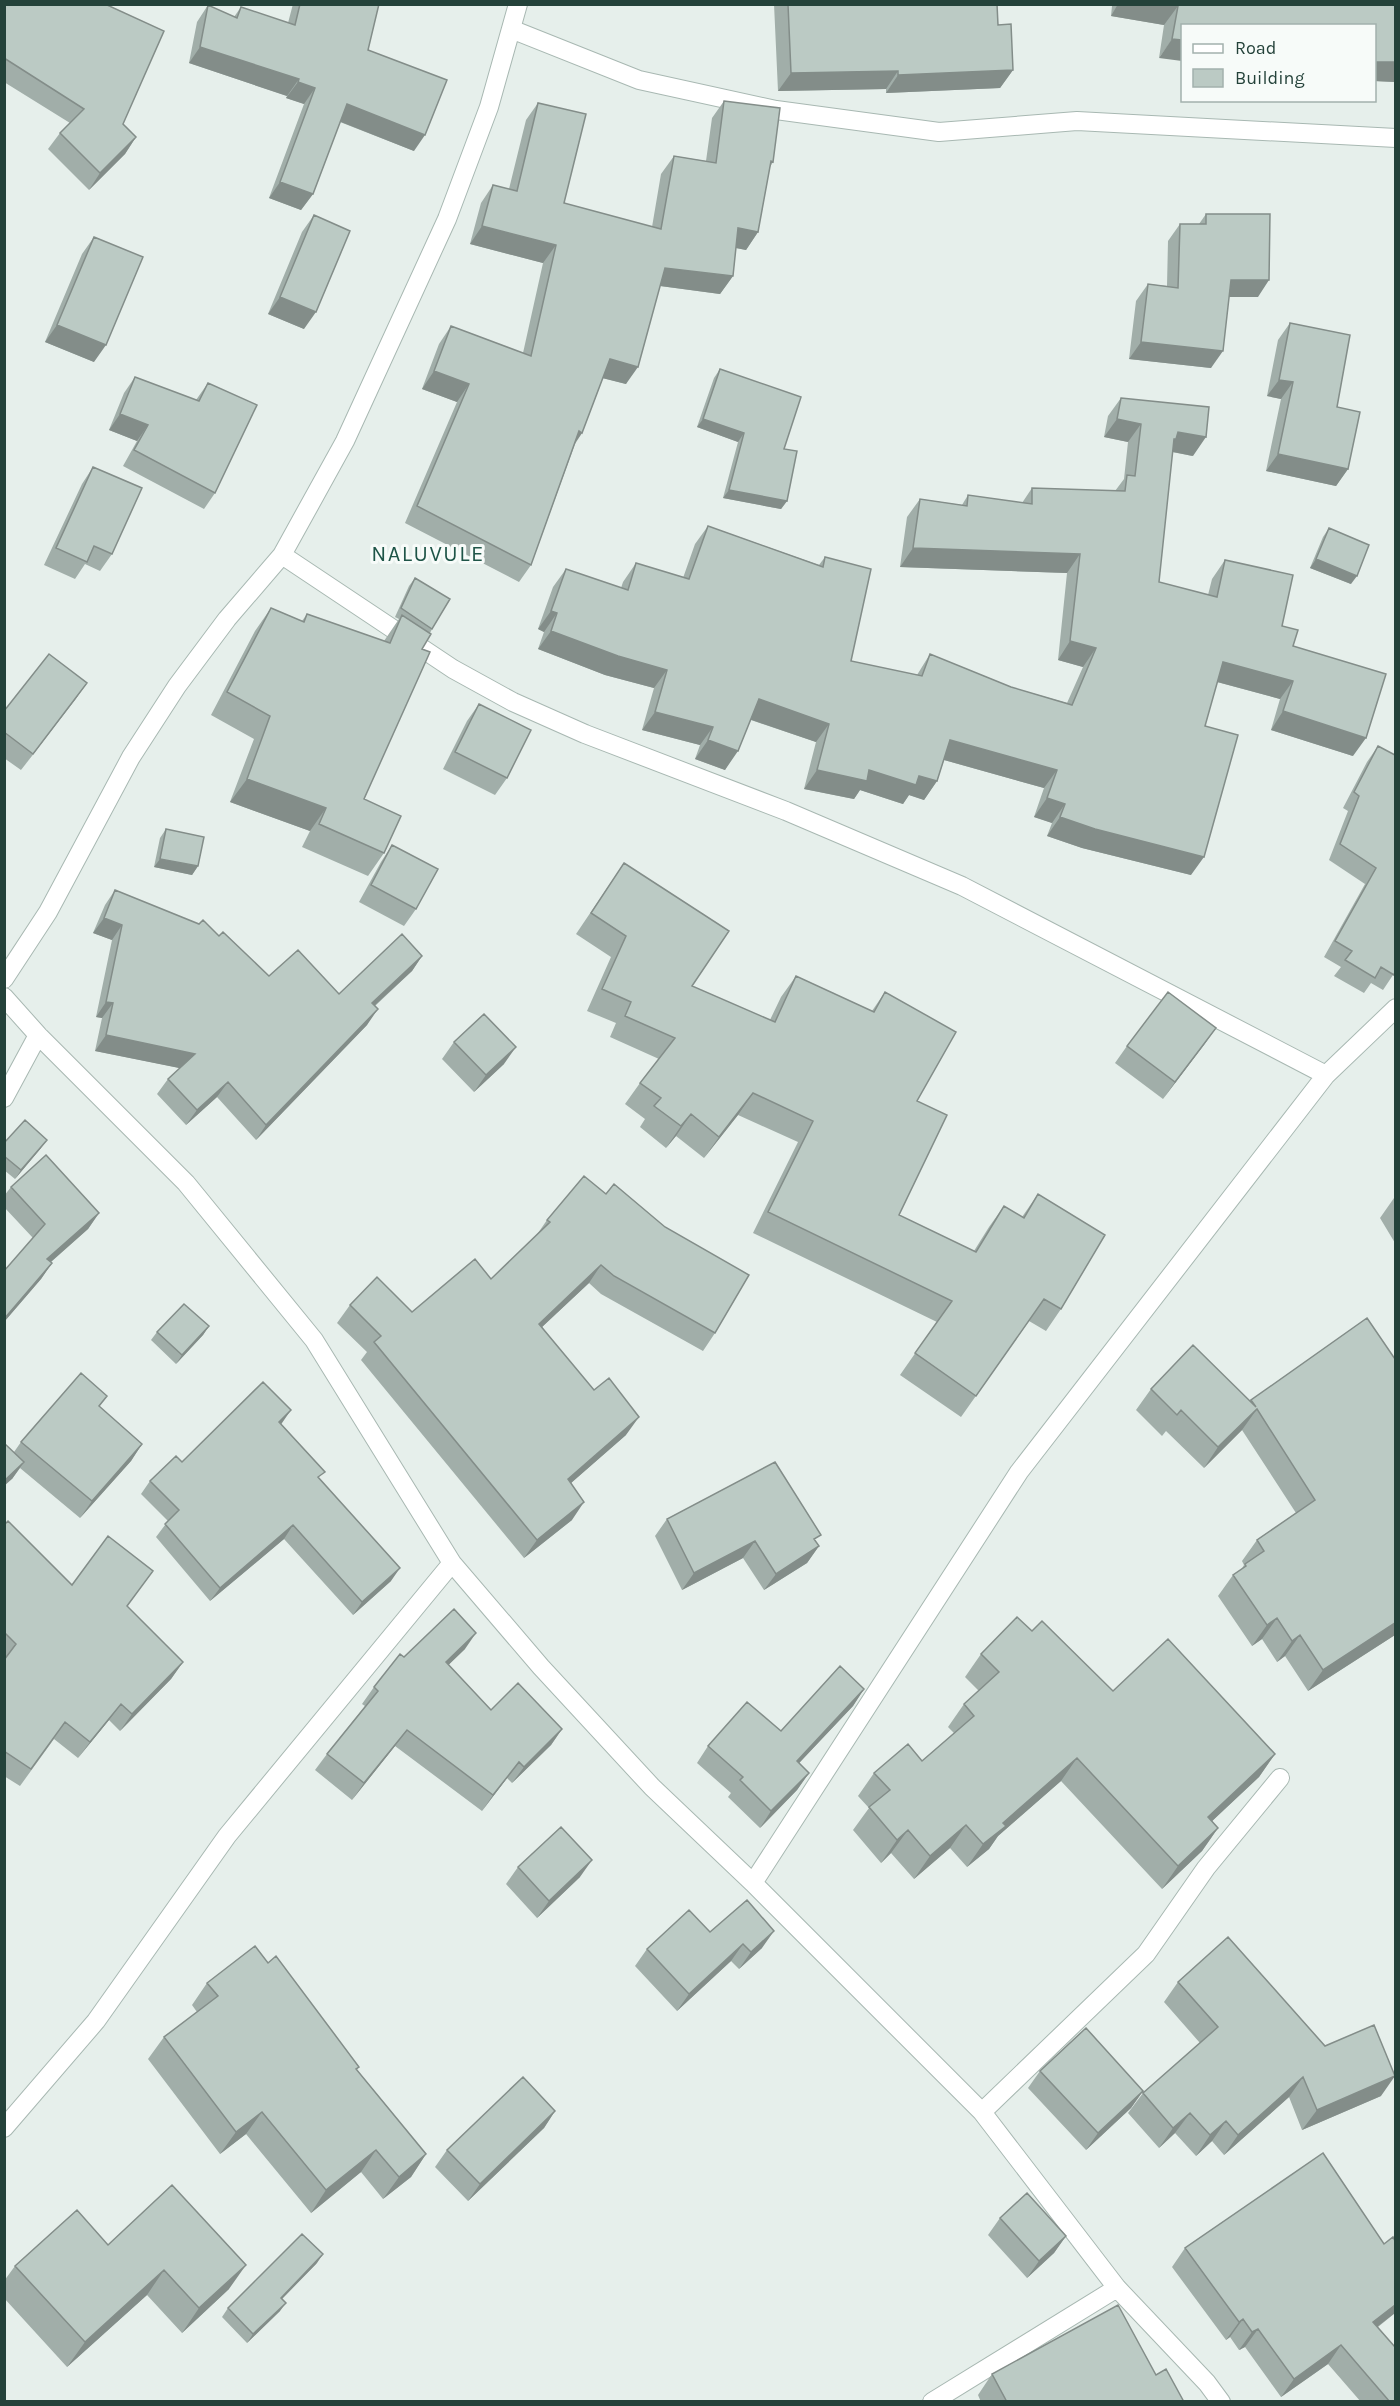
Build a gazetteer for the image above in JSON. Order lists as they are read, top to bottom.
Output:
{
  "districts": ["NALUVULE"],
  "legend": ["Road", "Building"]
}
